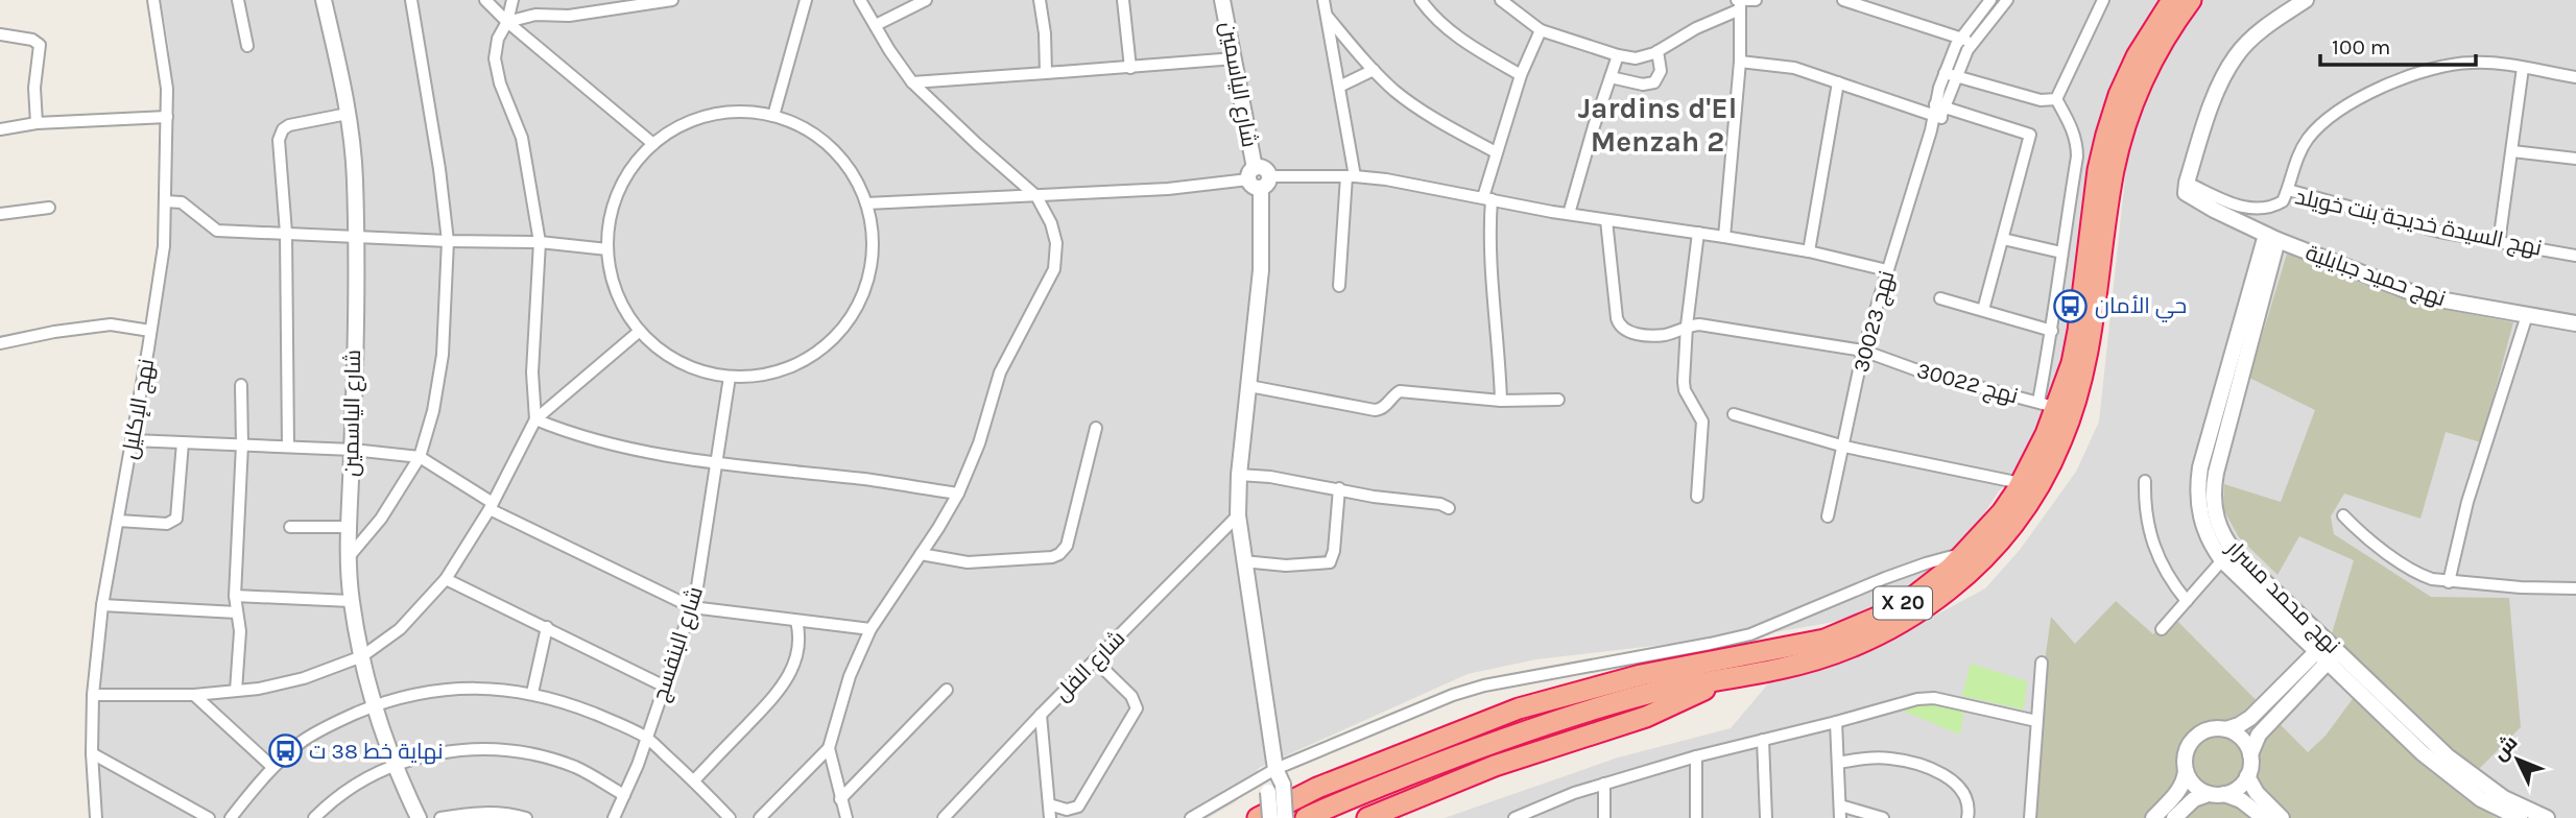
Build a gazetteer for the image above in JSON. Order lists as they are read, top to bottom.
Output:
{
  "streets": {
    "highway": ["X 20"],
    "street": [
      "شارع الياسمين",
      "نهج السيدة خديجة بنت خويلد",
      "نهج حميد جبايلية",
      "نهج 30023",
      "نهج 30022",
      "نهج الإكليل",
      "نهج محمد مسرار",
      "شارع البنفسج",
      "شارع الفل"
    ]
  },
  "crossings": [
    ["شارع الياسمين", "شارع الفل"],
    ["نهج السيدة خديجة بنت خويلد", "نهج حميد جبايلية"],
    ["نهج حميد جبايلية", "نهج محمد مسرار"],
    ["نهج 30023", "نهج 30022"],
    ["نهج 30022", "X 20"]
  ],
  "districts": ["Jardins d'El Menzah 2"],
  "places": {
    "bus stop": ["حي الأمان", "نهاية خط 38 ت"]
  },
  "scale_bar": "100 m",
  "north": "top left"
}
